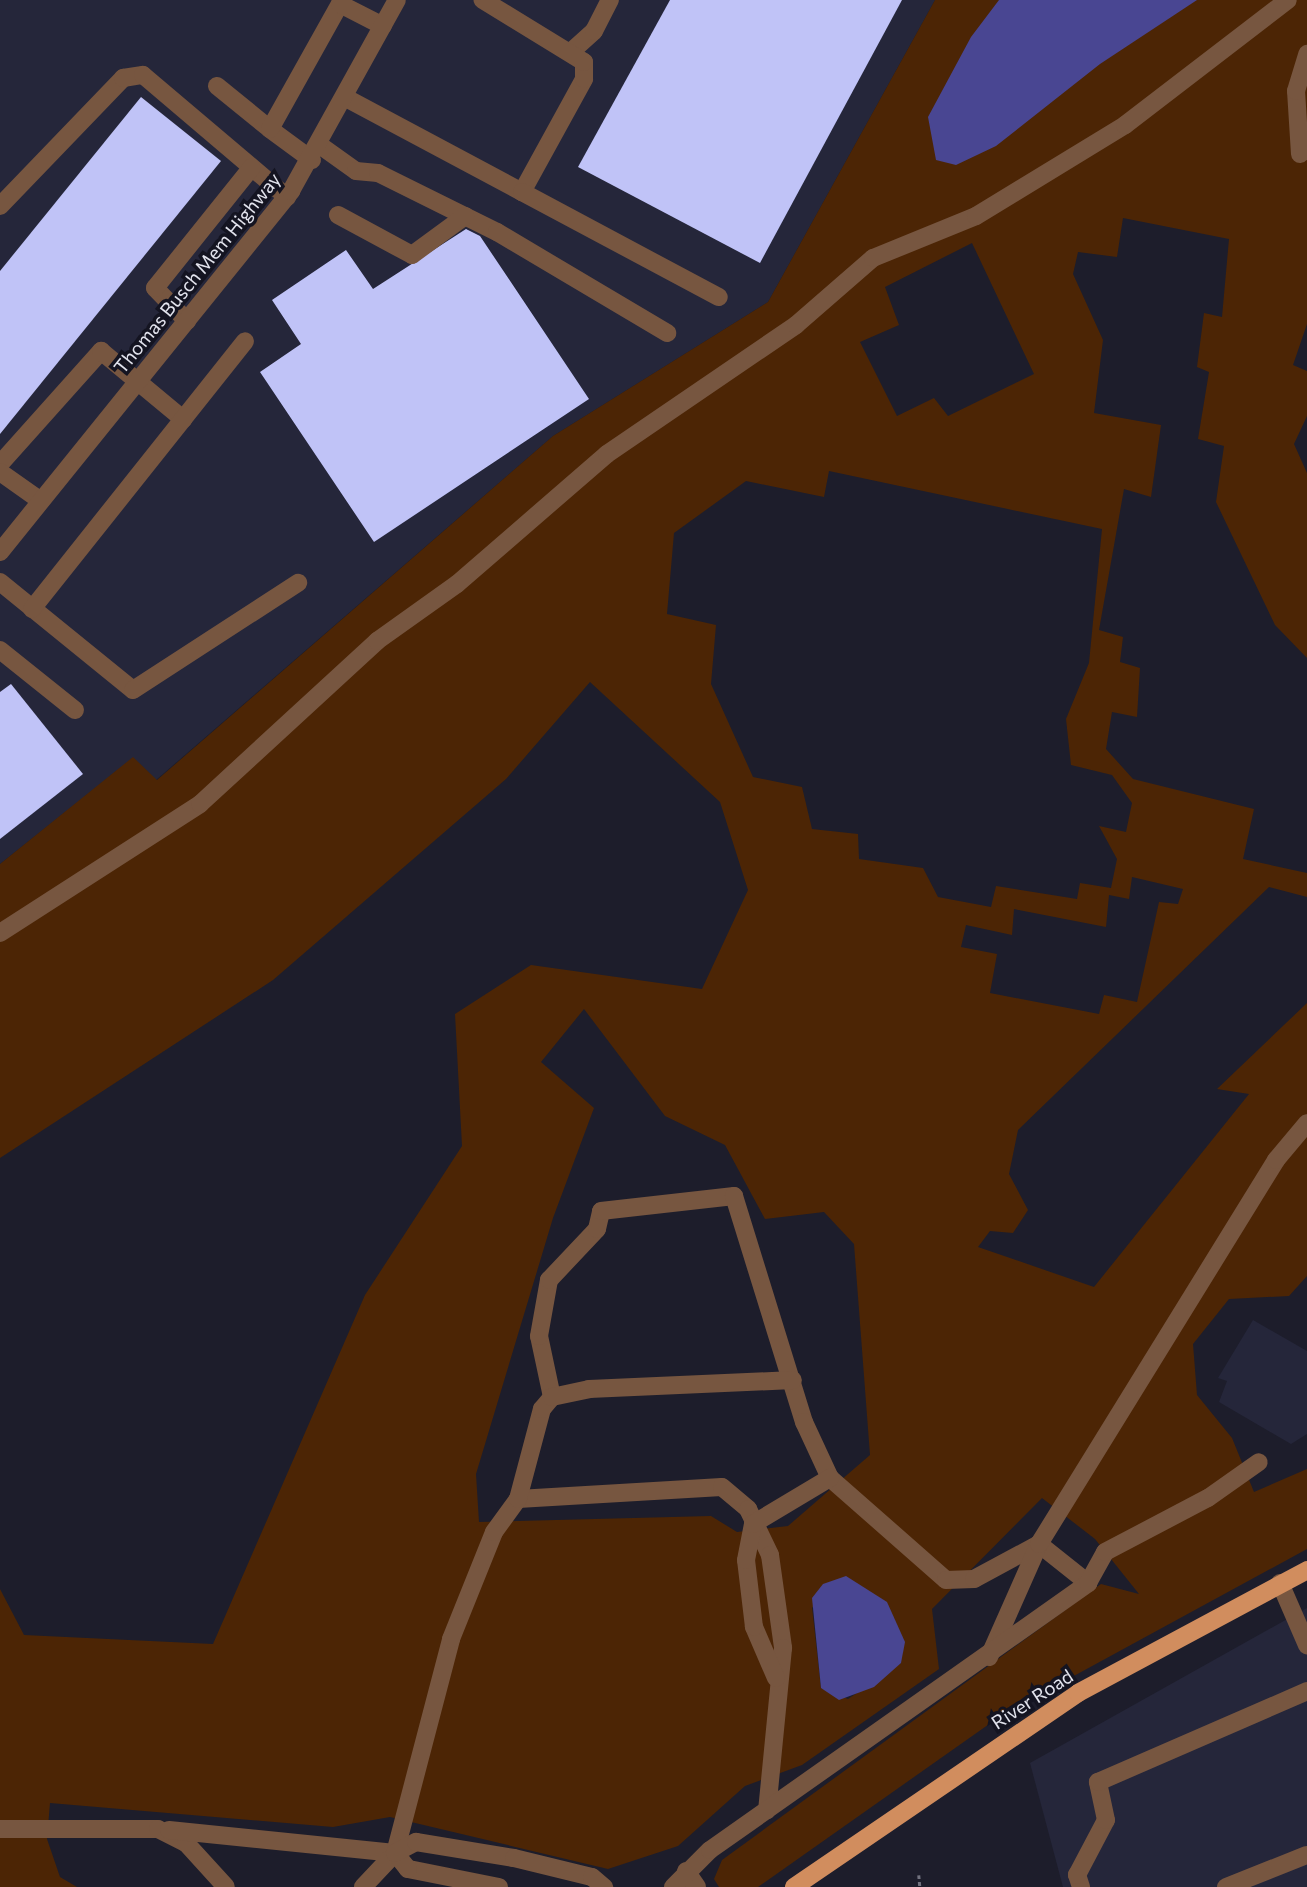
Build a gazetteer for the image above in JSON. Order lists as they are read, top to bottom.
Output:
{
  "streets": {
    "main road": ["River Road"],
    "street": ["Thomas Busch Mem Highway"]
  }
}
